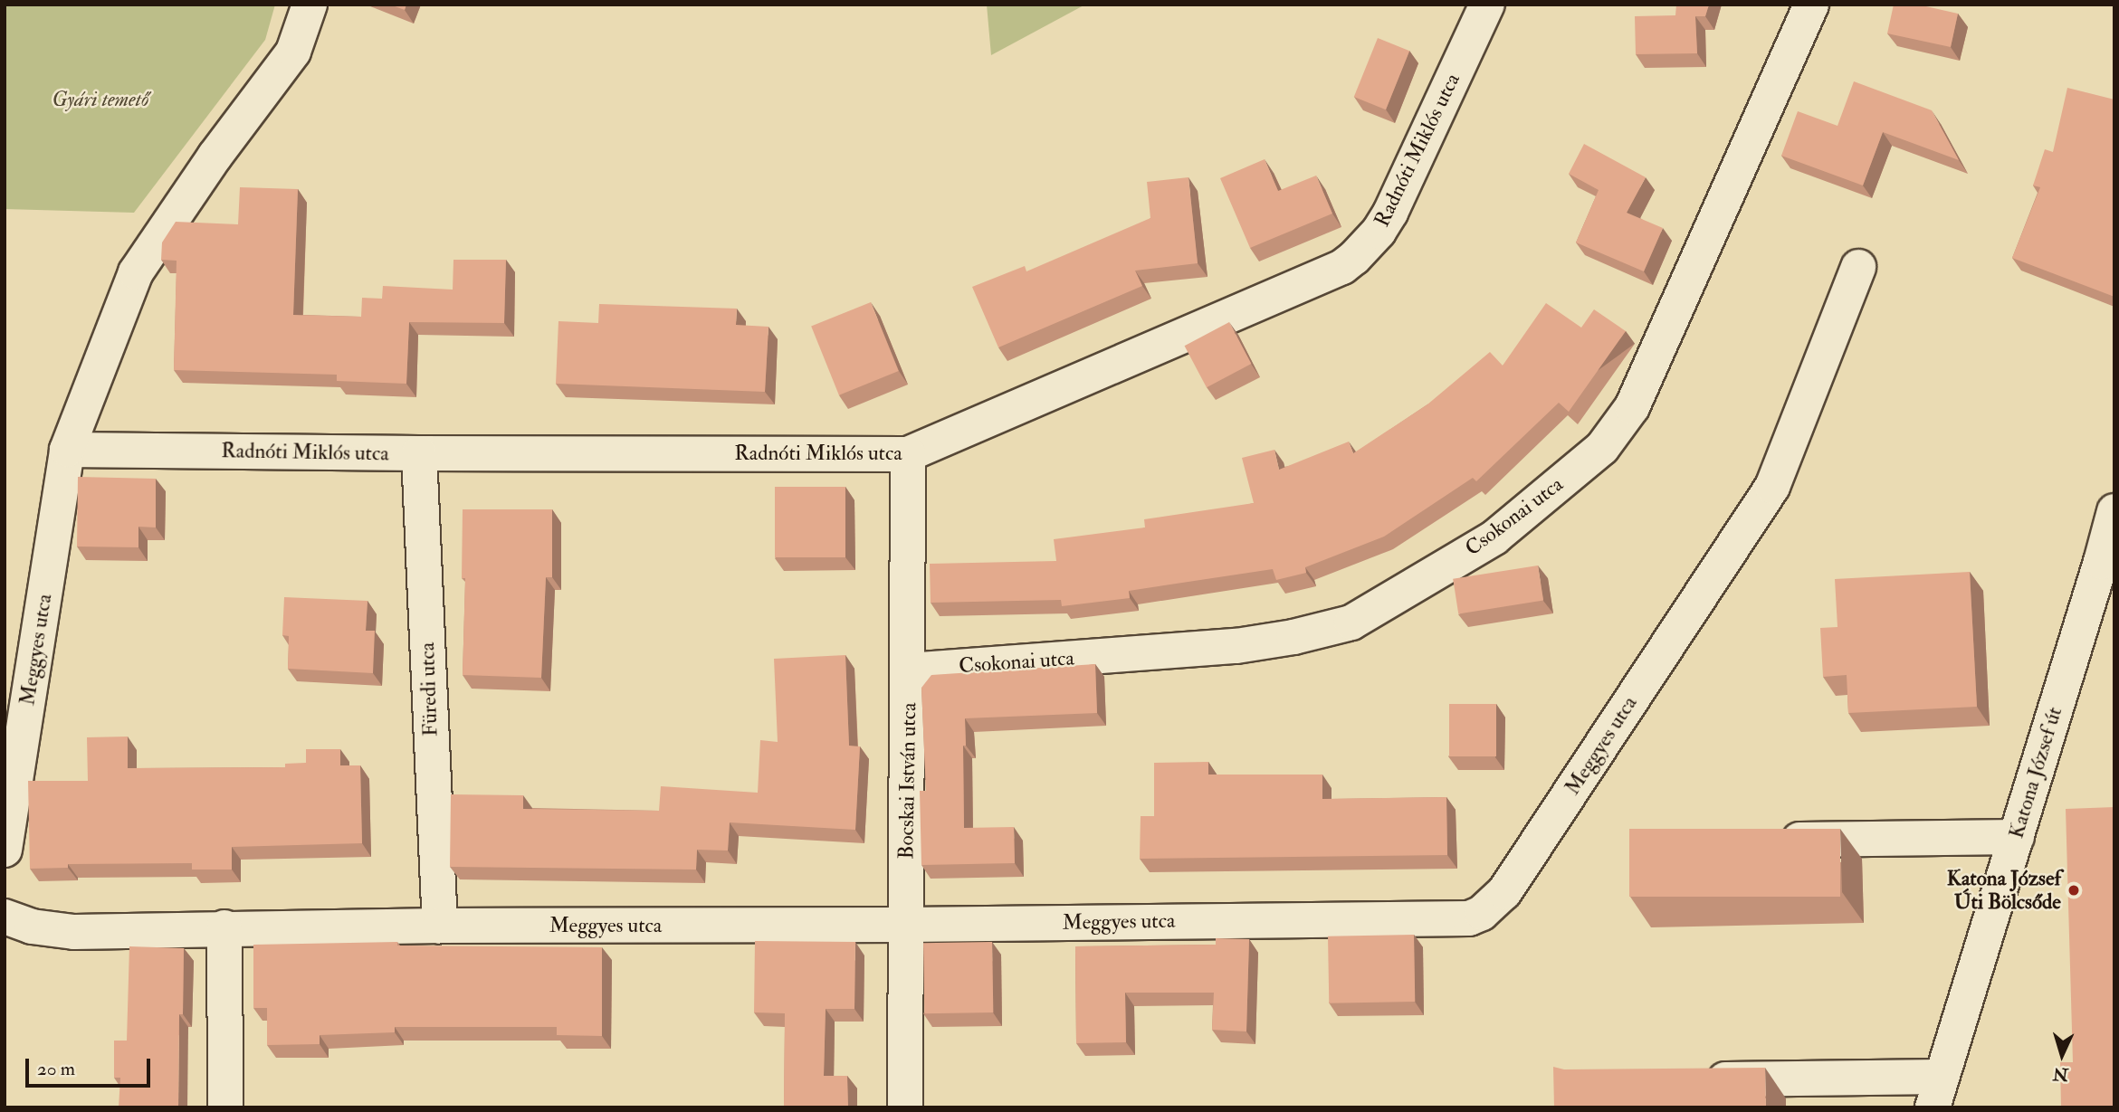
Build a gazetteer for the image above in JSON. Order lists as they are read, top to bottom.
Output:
{
  "streets": {
    "street": [
      "Radnóti Miklós utca",
      "Csokonai utca",
      "Meggyes utca",
      "Füredi utca",
      "Katona József út",
      "Bocskai István utca"
    ]
  },
  "crossings": [
    ["Radnóti Miklós utca", "Meggyes utca"],
    ["Radnóti Miklós utca", "Füredi utca"],
    ["Radnóti Miklós utca", "Bocskai István utca"],
    ["Csokonai utca", "Bocskai István utca"],
    ["Meggyes utca", "Füredi utca"],
    ["Meggyes utca", "Bocskai István utca"]
  ],
  "parks": ["Gyári temető"],
  "places": ["Katona József Úti Bölcsőde"],
  "scale_bar": "20 m",
  "north": "bottom"
}
